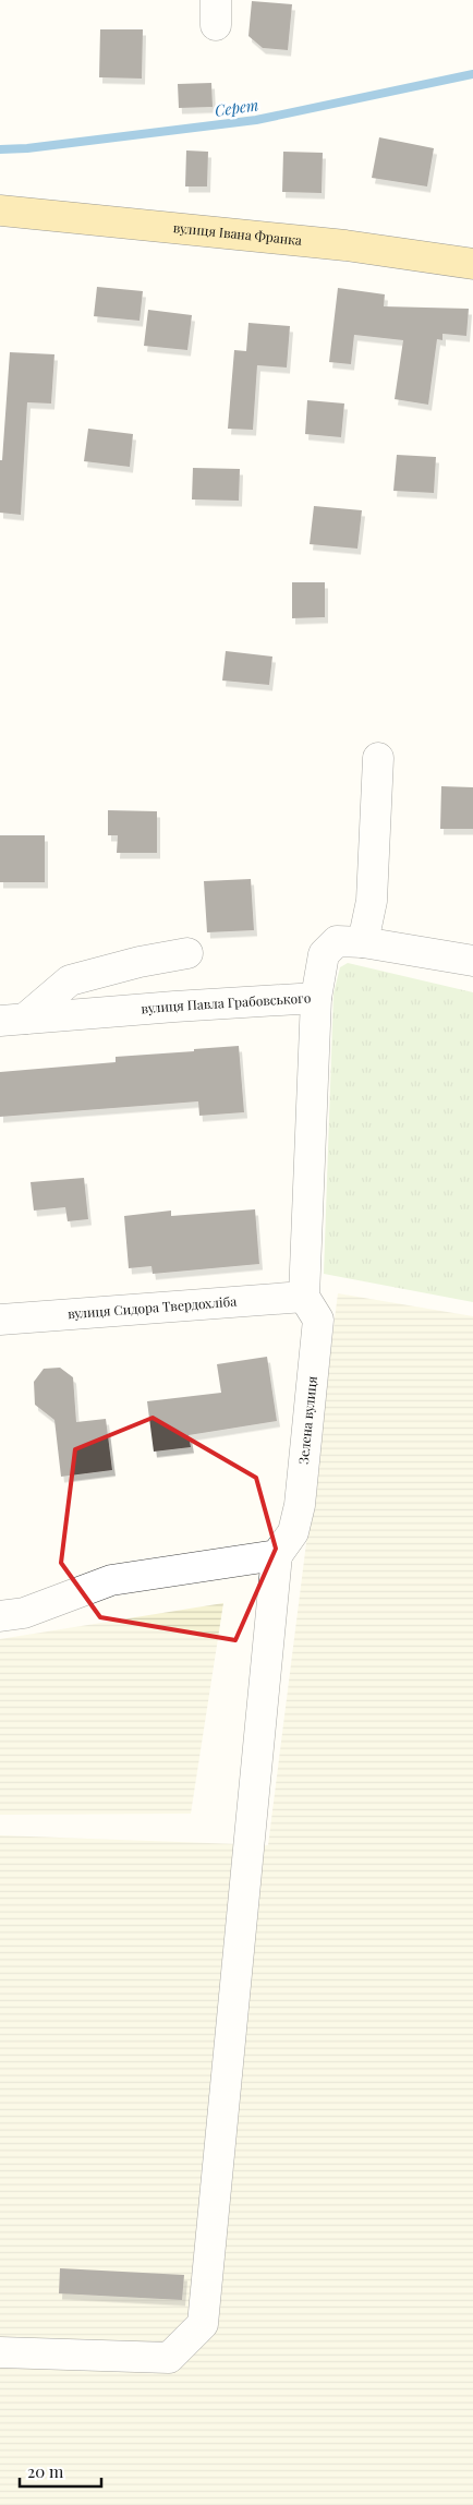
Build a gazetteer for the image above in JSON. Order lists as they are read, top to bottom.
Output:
{
  "streets": {
    "main road": ["вулиця Івана Франка"],
    "street": ["вулиця Павла Грабовського", "вулиця Сидора Твердохліба", "Зелена вулиця"]
  },
  "crossings": [
    ["вулиця Сидора Твердохліба", "Зелена вулиця"]
  ],
  "water": ["Серет"],
  "scale_bar": "20 m"
}
